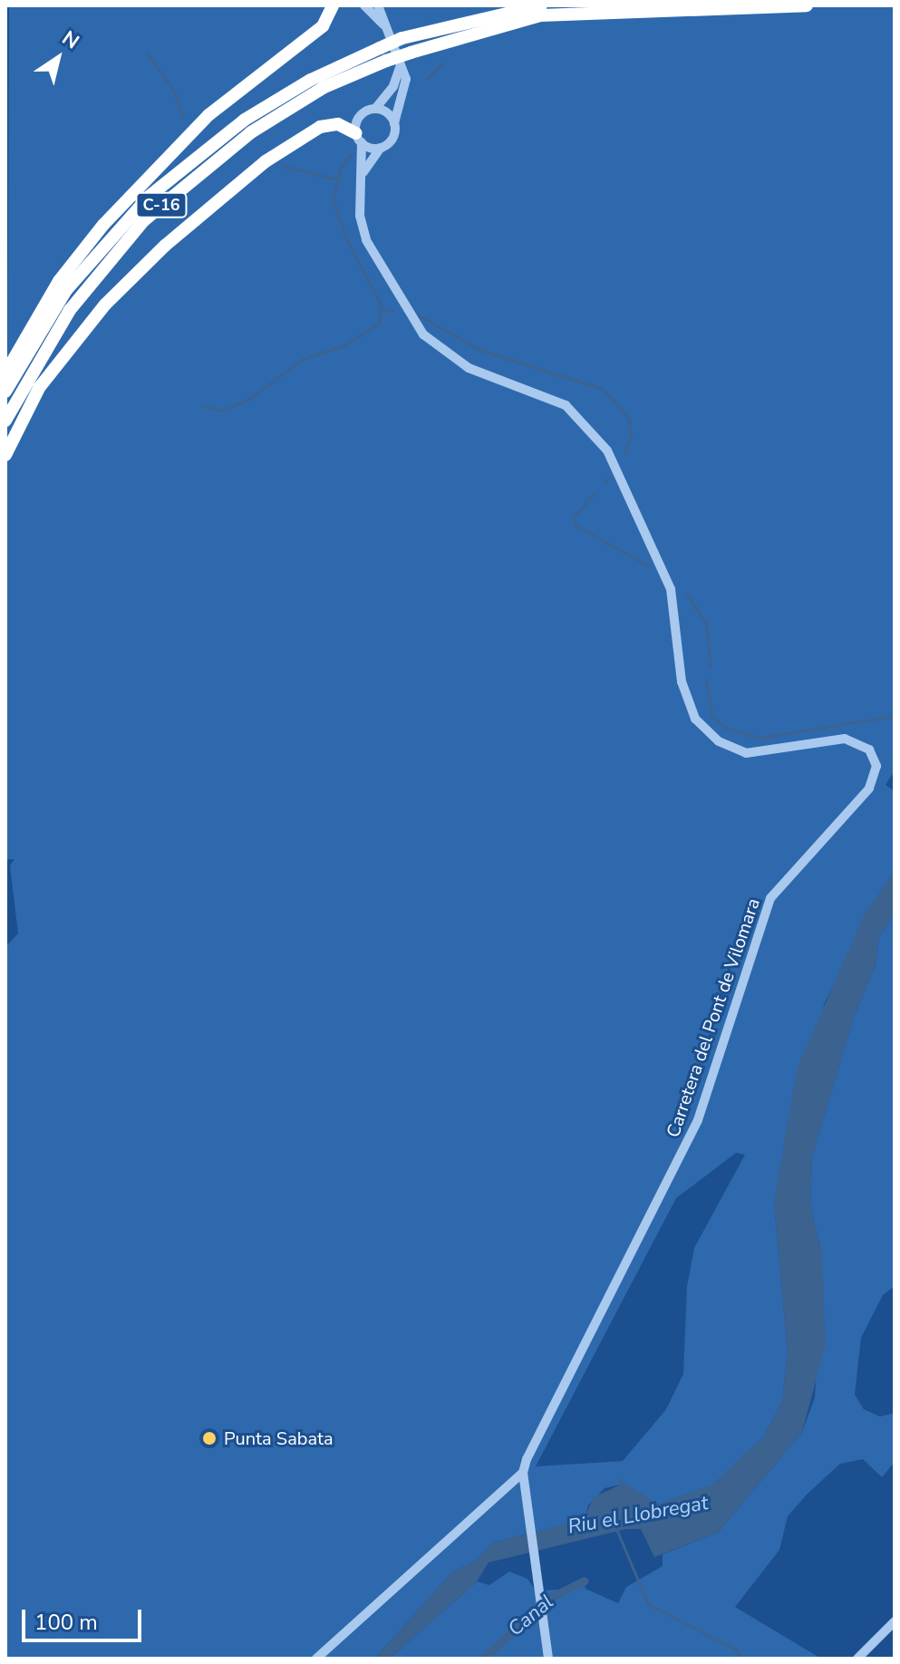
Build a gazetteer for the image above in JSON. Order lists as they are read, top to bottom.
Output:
{
  "streets": {
    "highway": ["C-16"],
    "street": ["Carretera del Pont de Vilomara"]
  },
  "water": ["Riu el Llobregat", "Canal"],
  "places": ["Punta Sabata"],
  "scale_bar": "100 m",
  "north": "top right"
}
